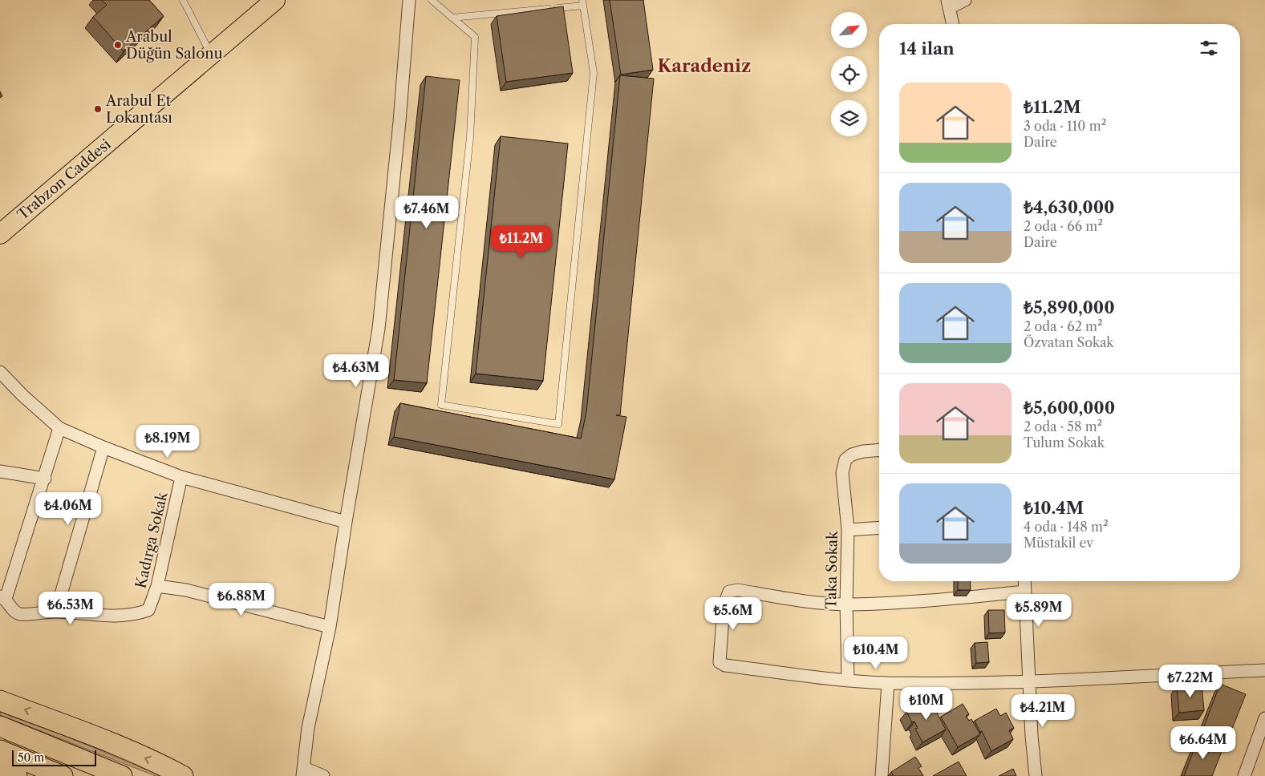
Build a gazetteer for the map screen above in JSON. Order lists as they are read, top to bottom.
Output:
{
  "streets": {
    "main road": ["Trabzon Caddesi"],
    "street": ["Kadırga Sokak", "Taka Sokak"]
  },
  "districts": ["Karadeniz"],
  "places": ["Arabul Düğün Salonu", "Arabul Et Lokantası"],
  "scale_bar": "50 m",
  "north": "top right",
  "page": {
    "heading": "14 ilan",
    "list": [
      {
        "name": "₺11.2M",
        "note": "3 oda · 110 m² · Daire"
      },
      {
        "name": "₺4,630,000",
        "note": "2 oda · 66 m² · Daire"
      },
      {
        "name": "₺5,890,000",
        "note": "2 oda · 62 m² · Özvatan Sokak"
      },
      {
        "name": "₺5,600,000",
        "note": "2 oda · 58 m² · Tulum Sokak"
      },
      {
        "name": "₺10.4M",
        "note": "4 oda · 148 m² · Müstakil ev"
      }
    ],
    "price": [
      "₺7.46M",
      "₺11.2M",
      "₺4.63M",
      "₺8.19M",
      "₺4.06M",
      "₺6.88M",
      "₺6.53M",
      "₺5.89M",
      "₺5.6M",
      "₺10.4M",
      "₺7.22M",
      "₺10M",
      "₺4.21M",
      "₺6.64M"
    ],
    "scale": "50 m"
  }
}
